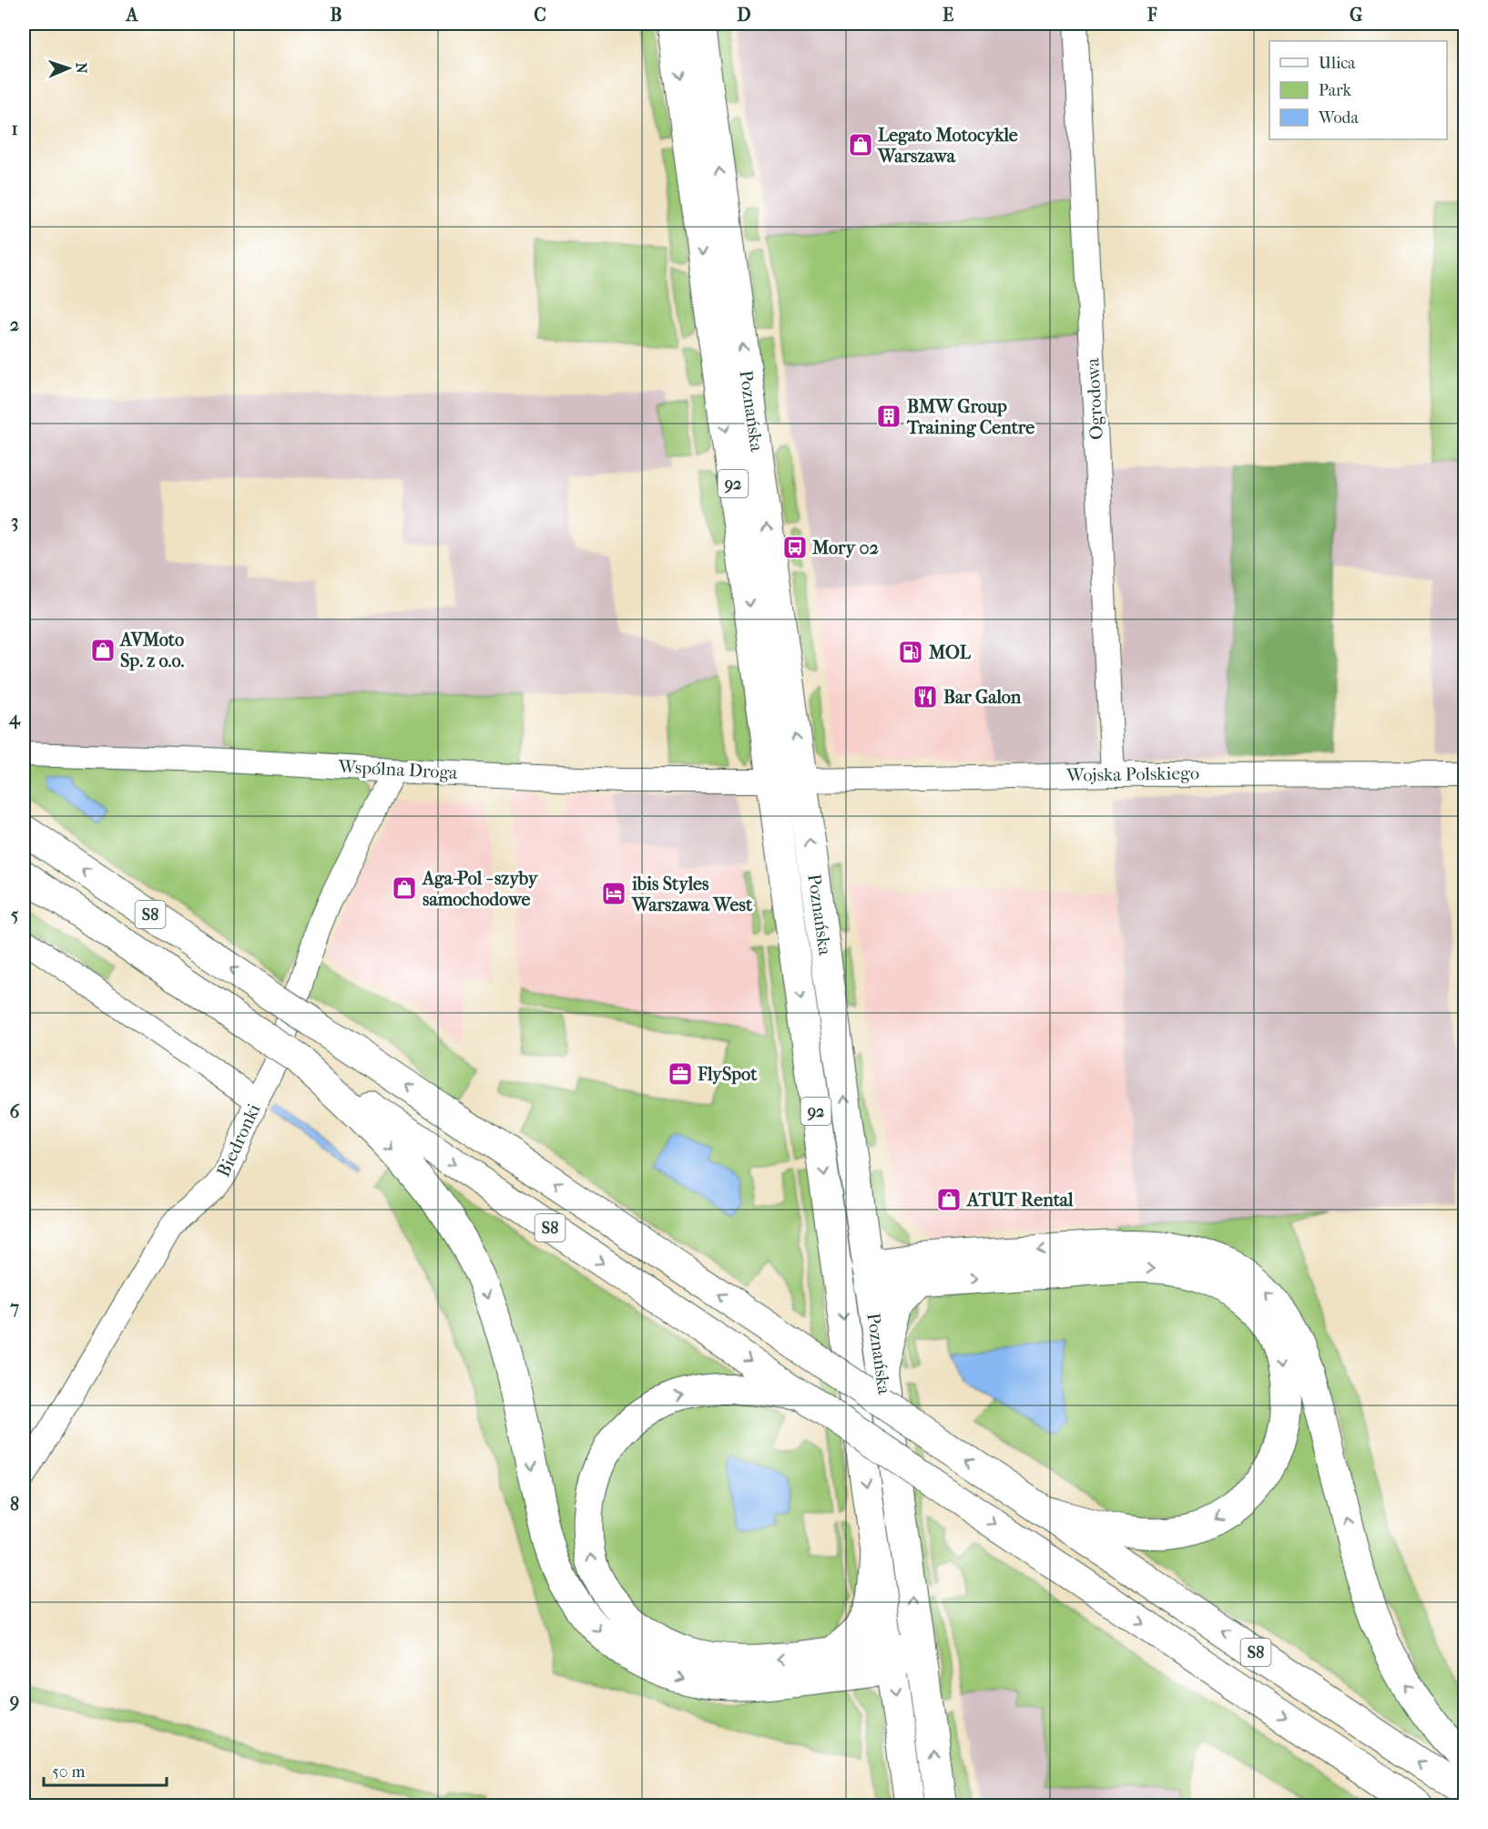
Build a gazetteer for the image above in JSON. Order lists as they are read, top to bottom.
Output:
{
  "streets": {
    "main road": ["Poznańska", "92", "S8"],
    "street": [
      "Ogrodowa",
      "Wspólna Droga",
      "Wojska Polskiego",
      "Biedronki"
    ]
  },
  "crossings": [
    ["Ogrodowa", "Wojska Polskiego"],
    ["Poznańska", "Wspólna Droga"],
    ["Poznańska", "Wojska Polskiego"],
    ["Wspólna Droga", "Biedronki"]
  ],
  "places": {
    "shop": [
      "Legato Motocykle Warszawa",
      "AVMoto Sp. z o.o.",
      "Aga-Pol - szyby samochodowe",
      "ATUT Rental"
    ],
    "building": ["BMW Group Training Centre"],
    "bus stop": ["Mory 02"],
    "fuel station": ["MOL"],
    "restaurant": ["Bar Galon"],
    "hotel": ["ibis Styles Warszawa West"],
    "office": ["FlySpot"]
  },
  "legend": ["Ulica", "Park", "Woda"],
  "scale_bar": "50 m",
  "north": "right",
  "grid": {
    "columns": [
      "A",
      "B",
      "C",
      "D",
      "E",
      "F",
      "G"
    ],
    "rows": [
      "1",
      "2",
      "3",
      "4",
      "5",
      "6",
      "7",
      "8",
      "9"
    ]
  }
}
